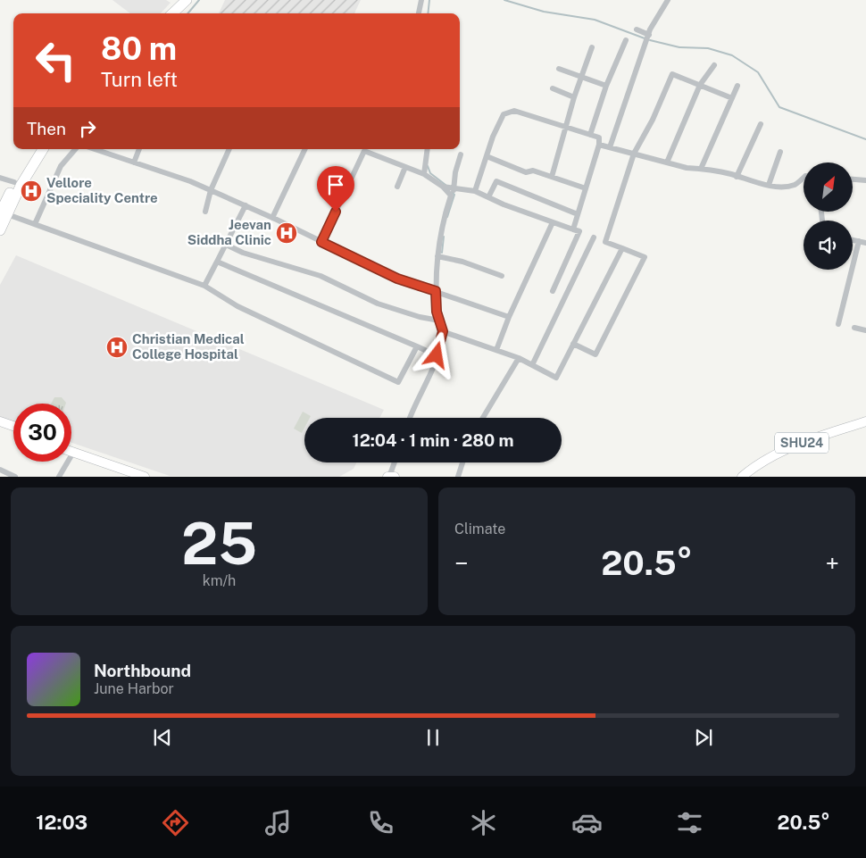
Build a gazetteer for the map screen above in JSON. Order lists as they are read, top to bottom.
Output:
{
  "streets": {
    "main road": ["SHU24"]
  },
  "places": {
    "hospital": ["Vellore Speciality Centre", "Jeevan Siddha Clinic", "Christian Medical College Hospital"]
  },
  "north": "top right",
  "page": {
    "turn": ["80 m", "Turn left"],
    "then": "Then",
    "limit": "30",
    "trip": "12:04 · 1 min · 280 m",
    "tile": [
      ["25", "km/h"],
      "Climate"
    ],
    "heat": ["−", "20.5°", "+"],
    "song": ["Northbound", "June Harbor"],
    "tabs": ["12:03", "20.5°"]
  }
}
